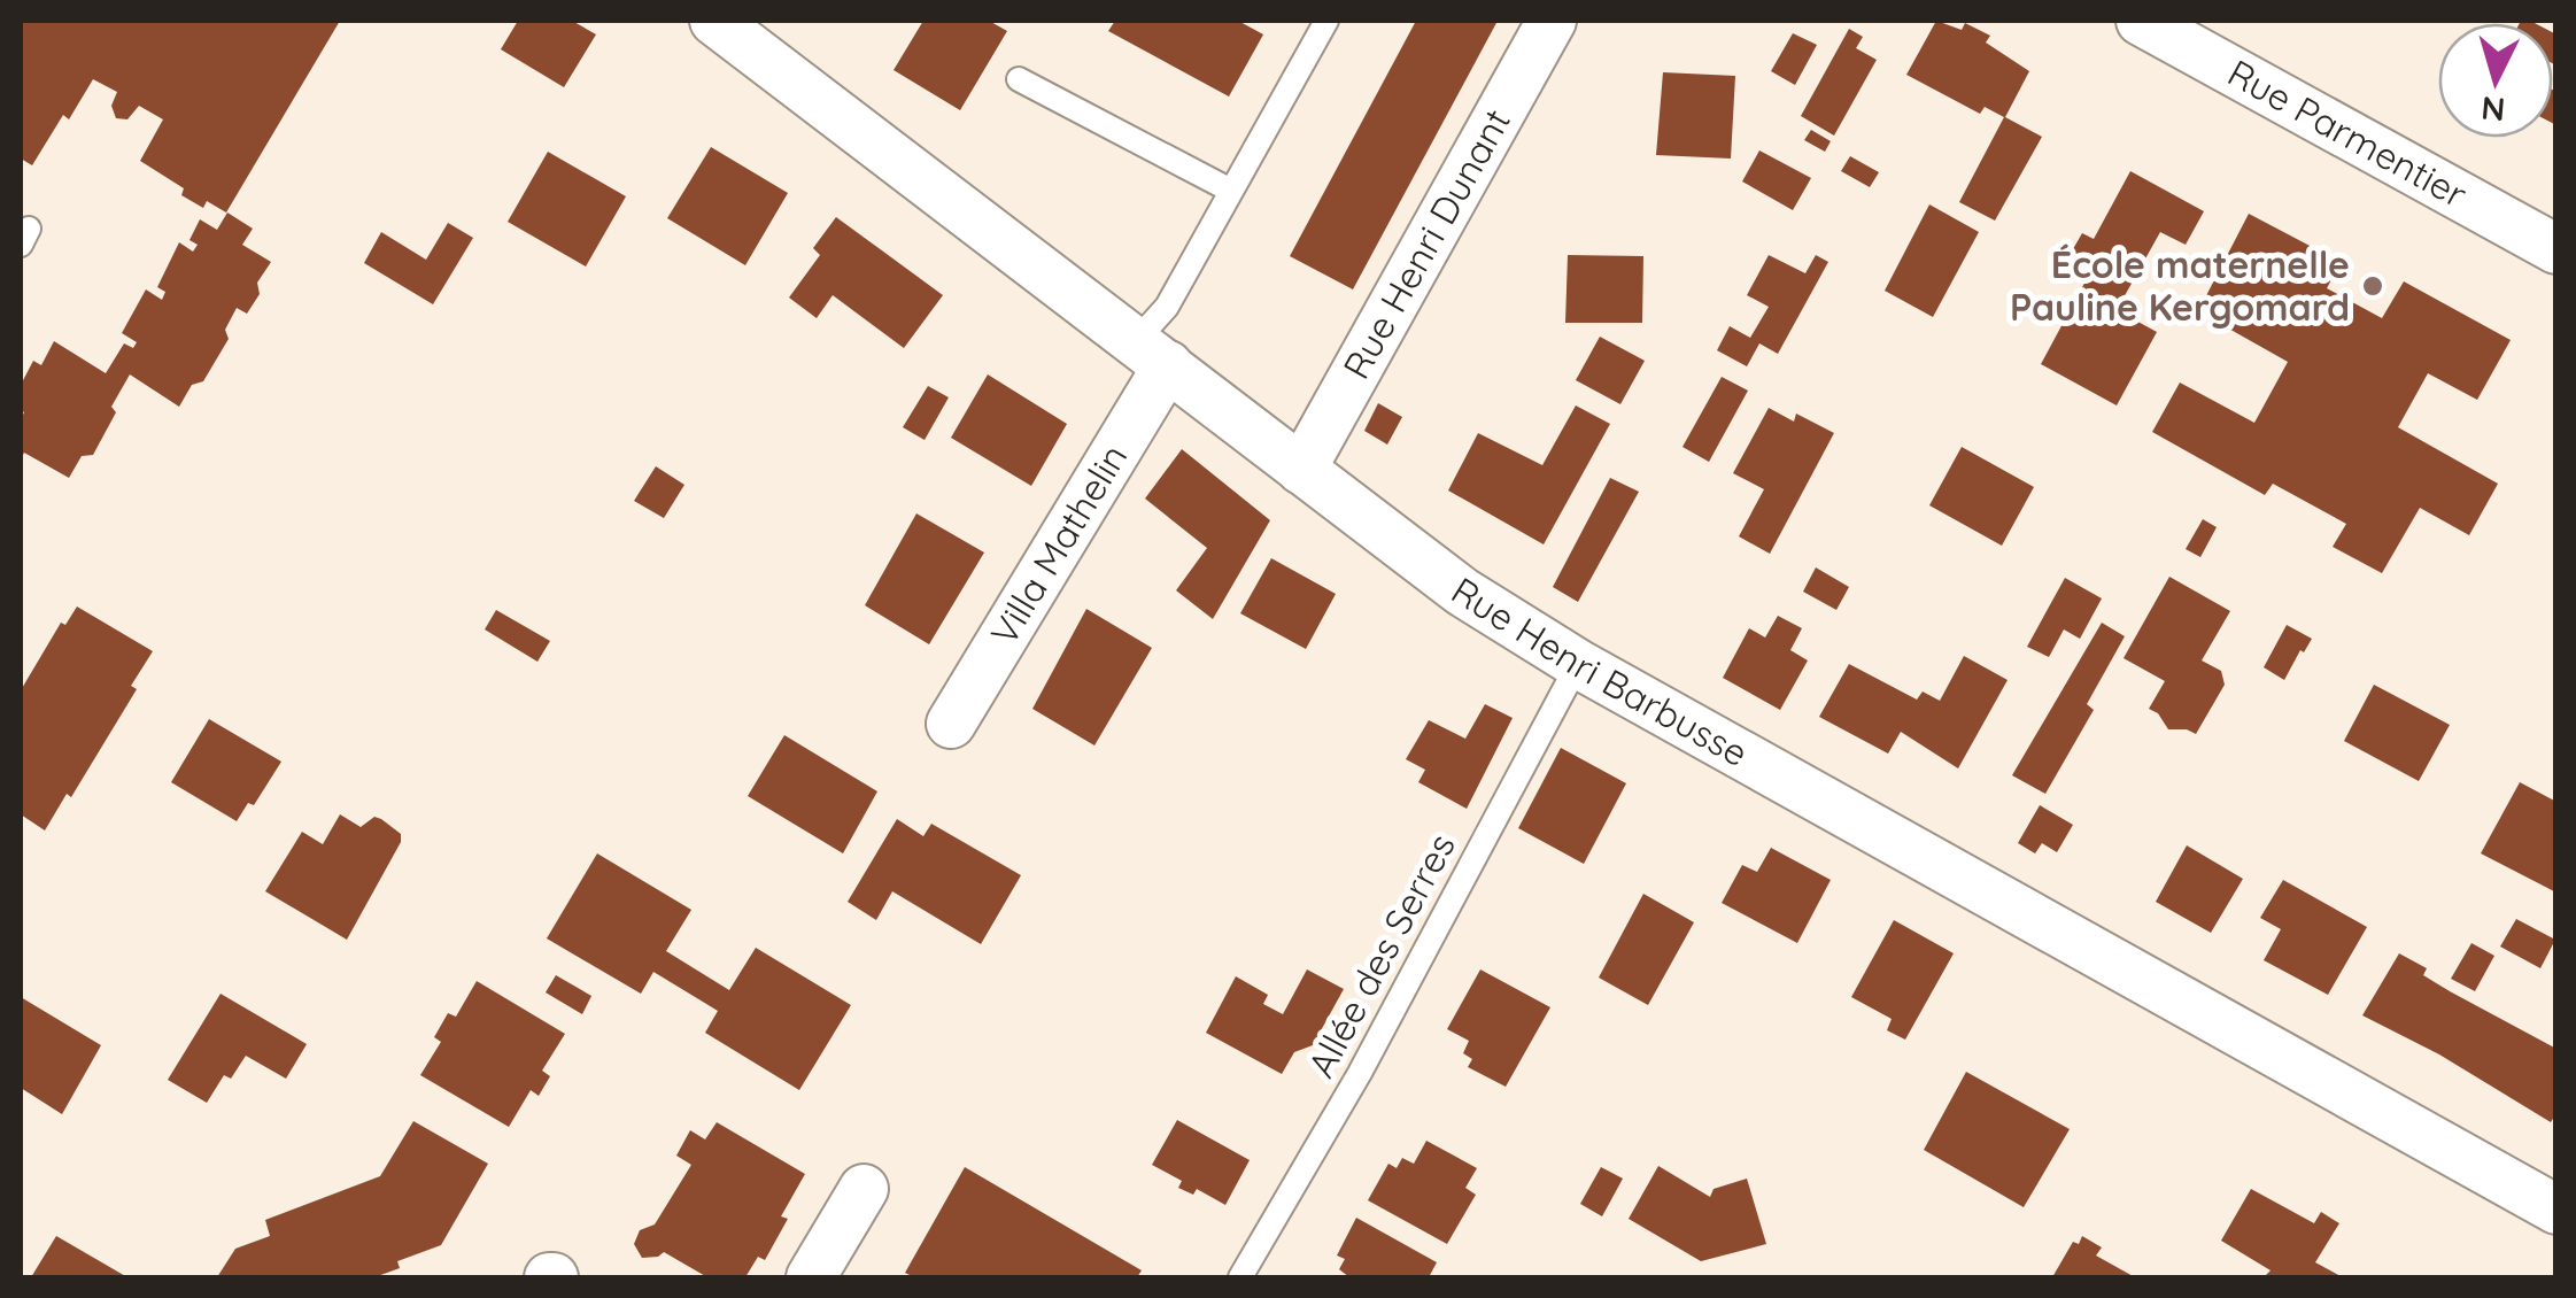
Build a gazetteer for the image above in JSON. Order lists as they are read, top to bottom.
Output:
{
  "streets": {
    "street": [
      "Rue Parmentier",
      "Rue Henri Dunant",
      "Villa Mathelin",
      "Rue Henri Barbusse"
    ],
    "lane": ["Allée des Serres"]
  },
  "crossings": [
    ["Rue Henri Dunant", "Rue Henri Barbusse"],
    ["Villa Mathelin", "Rue Henri Barbusse"],
    ["Rue Henri Barbusse", "Allée des Serres"]
  ],
  "places": ["École maternelle Pauline Kergomard"],
  "north": "bottom"
}
